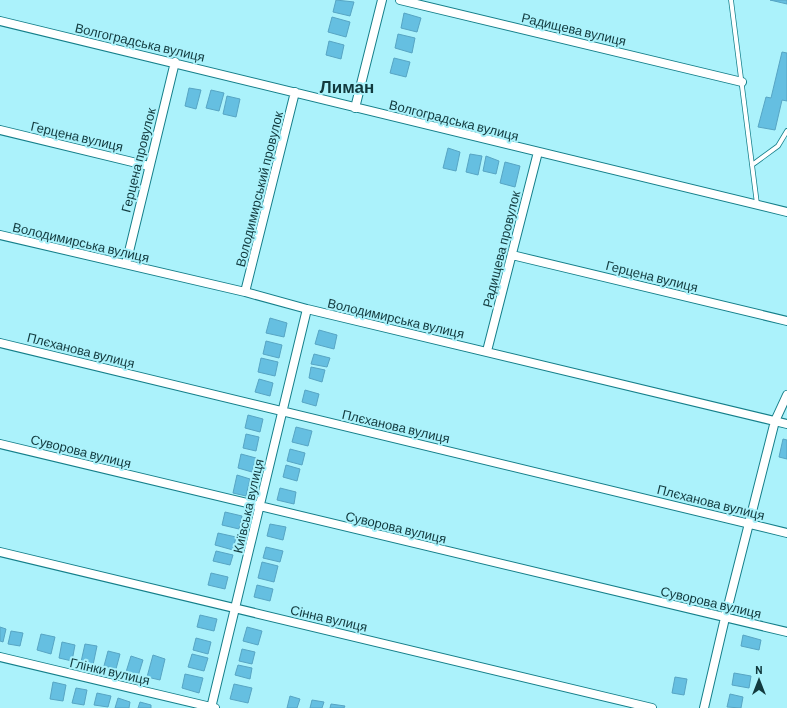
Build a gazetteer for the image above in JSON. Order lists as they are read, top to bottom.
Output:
{
  "streets": {
    "street": [
      "Радищева вулиця",
      "Волгоградська вулиця",
      "Герцена вулиця",
      "Герцена провулок",
      "Володимирський провулок",
      "Володимирська вулиця",
      "Радищева провулок",
      "Плєханова вулиця",
      "Суворова вулиця",
      "Київська вулиця",
      "Сінна вулиця",
      "Глінки вулиця"
    ]
  },
  "crossings": [
    ["Волгоградська вулиця", "Герцена провулок"],
    ["Волгоградська вулиця", "Володимирський провулок"],
    ["Волгоградська вулиця", "Радищева провулок"],
    ["Герцена вулиця", "Герцена провулок"],
    ["Герцена вулиця", "Радищева провулок"],
    ["Герцена провулок", "Володимирська вулиця"],
    ["Володимирський провулок", "Володимирська вулиця"],
    ["Володимирська вулиця", "Радищева провулок"],
    ["Володимирська вулиця", "Київська вулиця"],
    ["Плєханова вулиця", "Київська вулиця"],
    ["Суворова вулиця", "Київська вулиця"],
    ["Київська вулиця", "Сінна вулиця"],
    ["Київська вулиця", "Глінки вулиця"]
  ],
  "districts": ["Лиман"],
  "north": "top"
}
